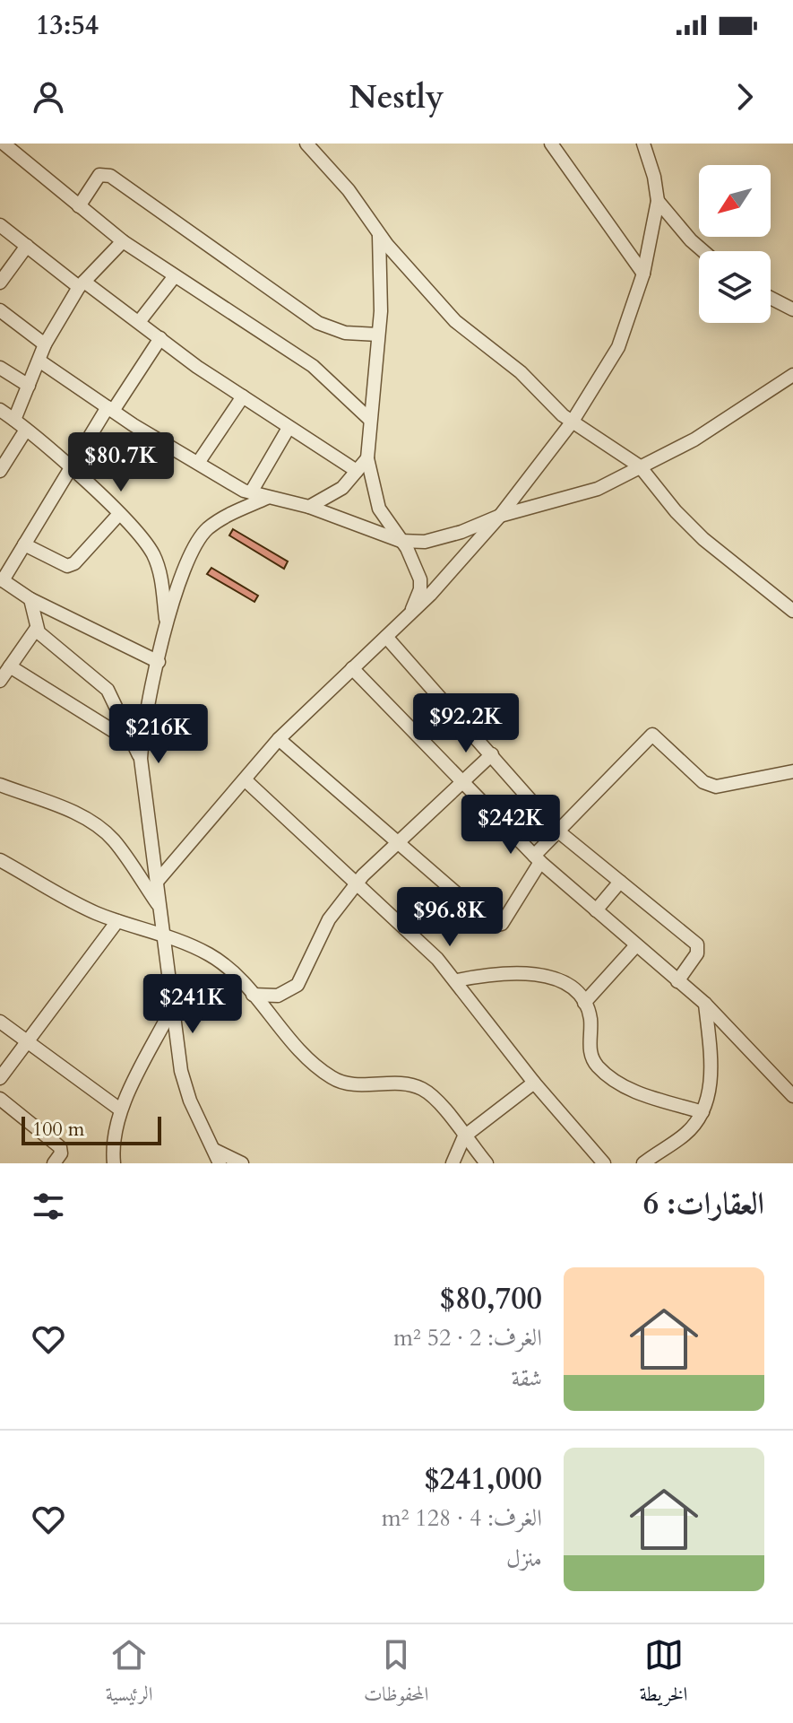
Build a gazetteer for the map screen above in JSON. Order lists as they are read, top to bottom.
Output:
{
  "scale_bar": "100 m",
  "north": "bottom left",
  "page": {
    "status": "13:54",
    "header": "Nestly",
    "price": [
      "$80.7K",
      "$92.2K",
      "$216K",
      "$242K",
      "$96.8K",
      "$241K"
    ],
    "scale": "100 m",
    "heading": "العقارات: 6",
    "list": [
      {
        "name": "$80,700",
        "note": "الغرف: 2 · 52 m² · شقة"
      },
      {
        "name": "$241,000",
        "note": "الغرف: 4 · 128 m² · منزل"
      }
    ],
    "tabs": ["الخريطة", "المحفوظات", "الرئيسية"]
  }
}
